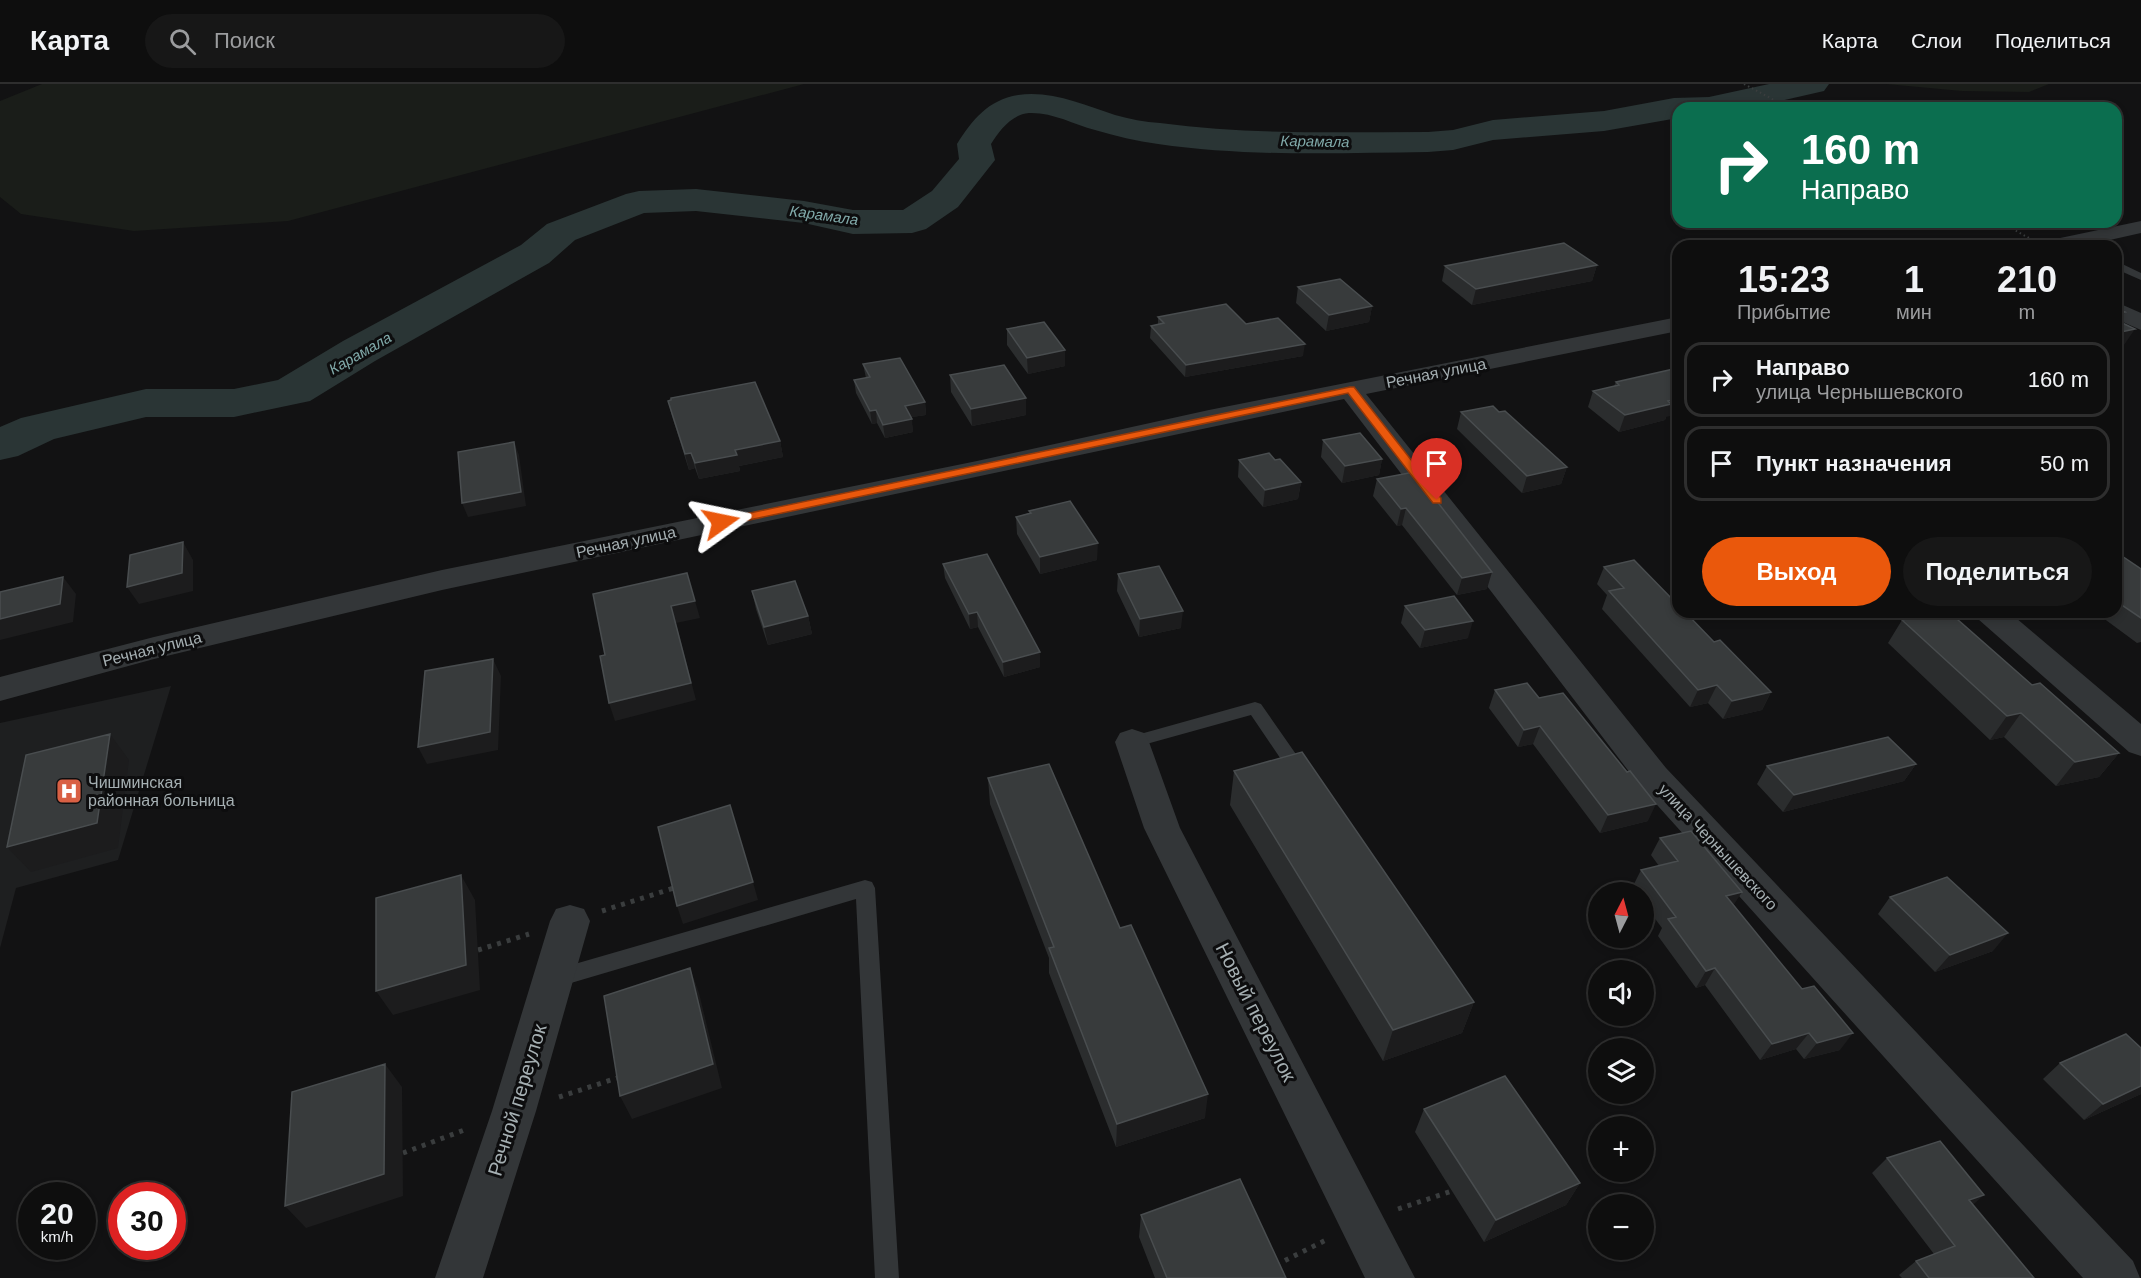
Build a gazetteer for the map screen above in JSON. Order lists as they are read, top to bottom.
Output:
{
  "streets": {
    "street": [
      "Речная улица",
      "улица Чернышевского",
      "Новый переулок",
      "Речной переулок"
    ]
  },
  "crossings": [
    ["Речная улица", "улица Чернышевского"]
  ],
  "water": ["Карамала"],
  "places": {
    "hospital": ["Чишминская районная больница"]
  },
  "north": "top",
  "page": {
    "header": "Карта",
    "search": "Поиск",
    "nav": ["Карта", "Слои", "Поделиться"],
    "turn": ["160 m", "Направо"],
    "eta": [
      "15:23",
      "Прибытие",
      "1",
      "мин",
      "210",
      "m"
    ],
    "list": [
      {
        "name": "Направо",
        "note": "улица Чернышевского",
        "value": "160 m"
      },
      {
        "name": "Пункт назначения",
        "value": "50 m"
      }
    ],
    "buttons": ["Выход", "Поделиться"],
    "map_buttons": ["+", "−"],
    "speed": "20 km/h",
    "limit": "30"
  }
}
